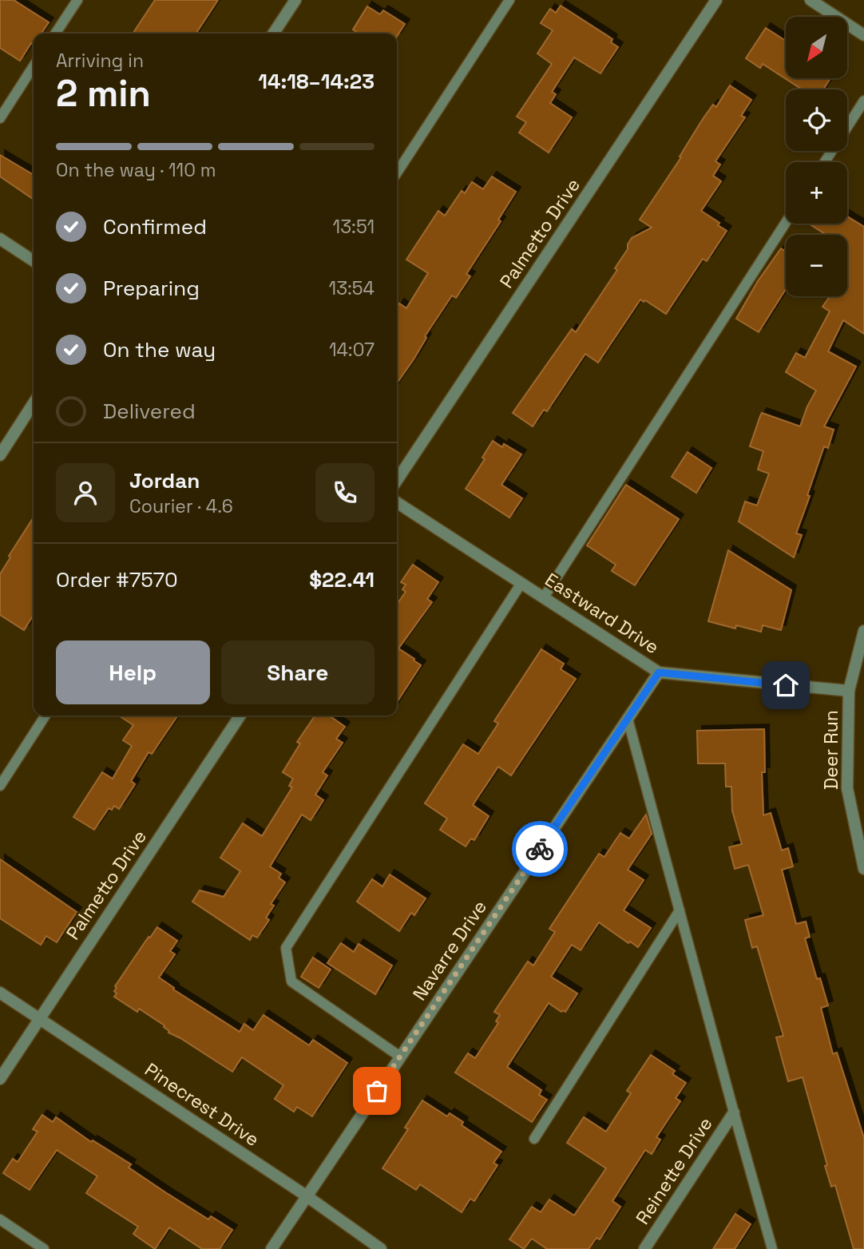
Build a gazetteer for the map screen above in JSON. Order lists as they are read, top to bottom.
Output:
{
  "streets": {
    "street": [
      "Palmetto Drive",
      "Eastward Drive",
      "Deer Run",
      "Navarre Drive",
      "Pinecrest Drive",
      "Reinette Drive"
    ]
  },
  "crossings": [
    ["Palmetto Drive", "Pinecrest Drive"],
    ["Eastward Drive", "Deer Run"],
    ["Eastward Drive", "Navarre Drive"],
    ["Navarre Drive", "Pinecrest Drive"]
  ],
  "north": "bottom left",
  "page": {
    "map_buttons": ["+", "−"],
    "heading": ["2 min", "Arriving in", "14:18–14:23"],
    "panel": [
      "Jordan",
      "Courier · 4.6",
      "Order #7570",
      "$22.41"
    ],
    "bar": "On the way · 110 m",
    "list": [
      ["Confirmed", "13:51"],
      ["Preparing", "13:54"],
      ["On the way", "14:07"],
      "Delivered"
    ],
    "buttons": ["Help", "Share"]
  }
}
